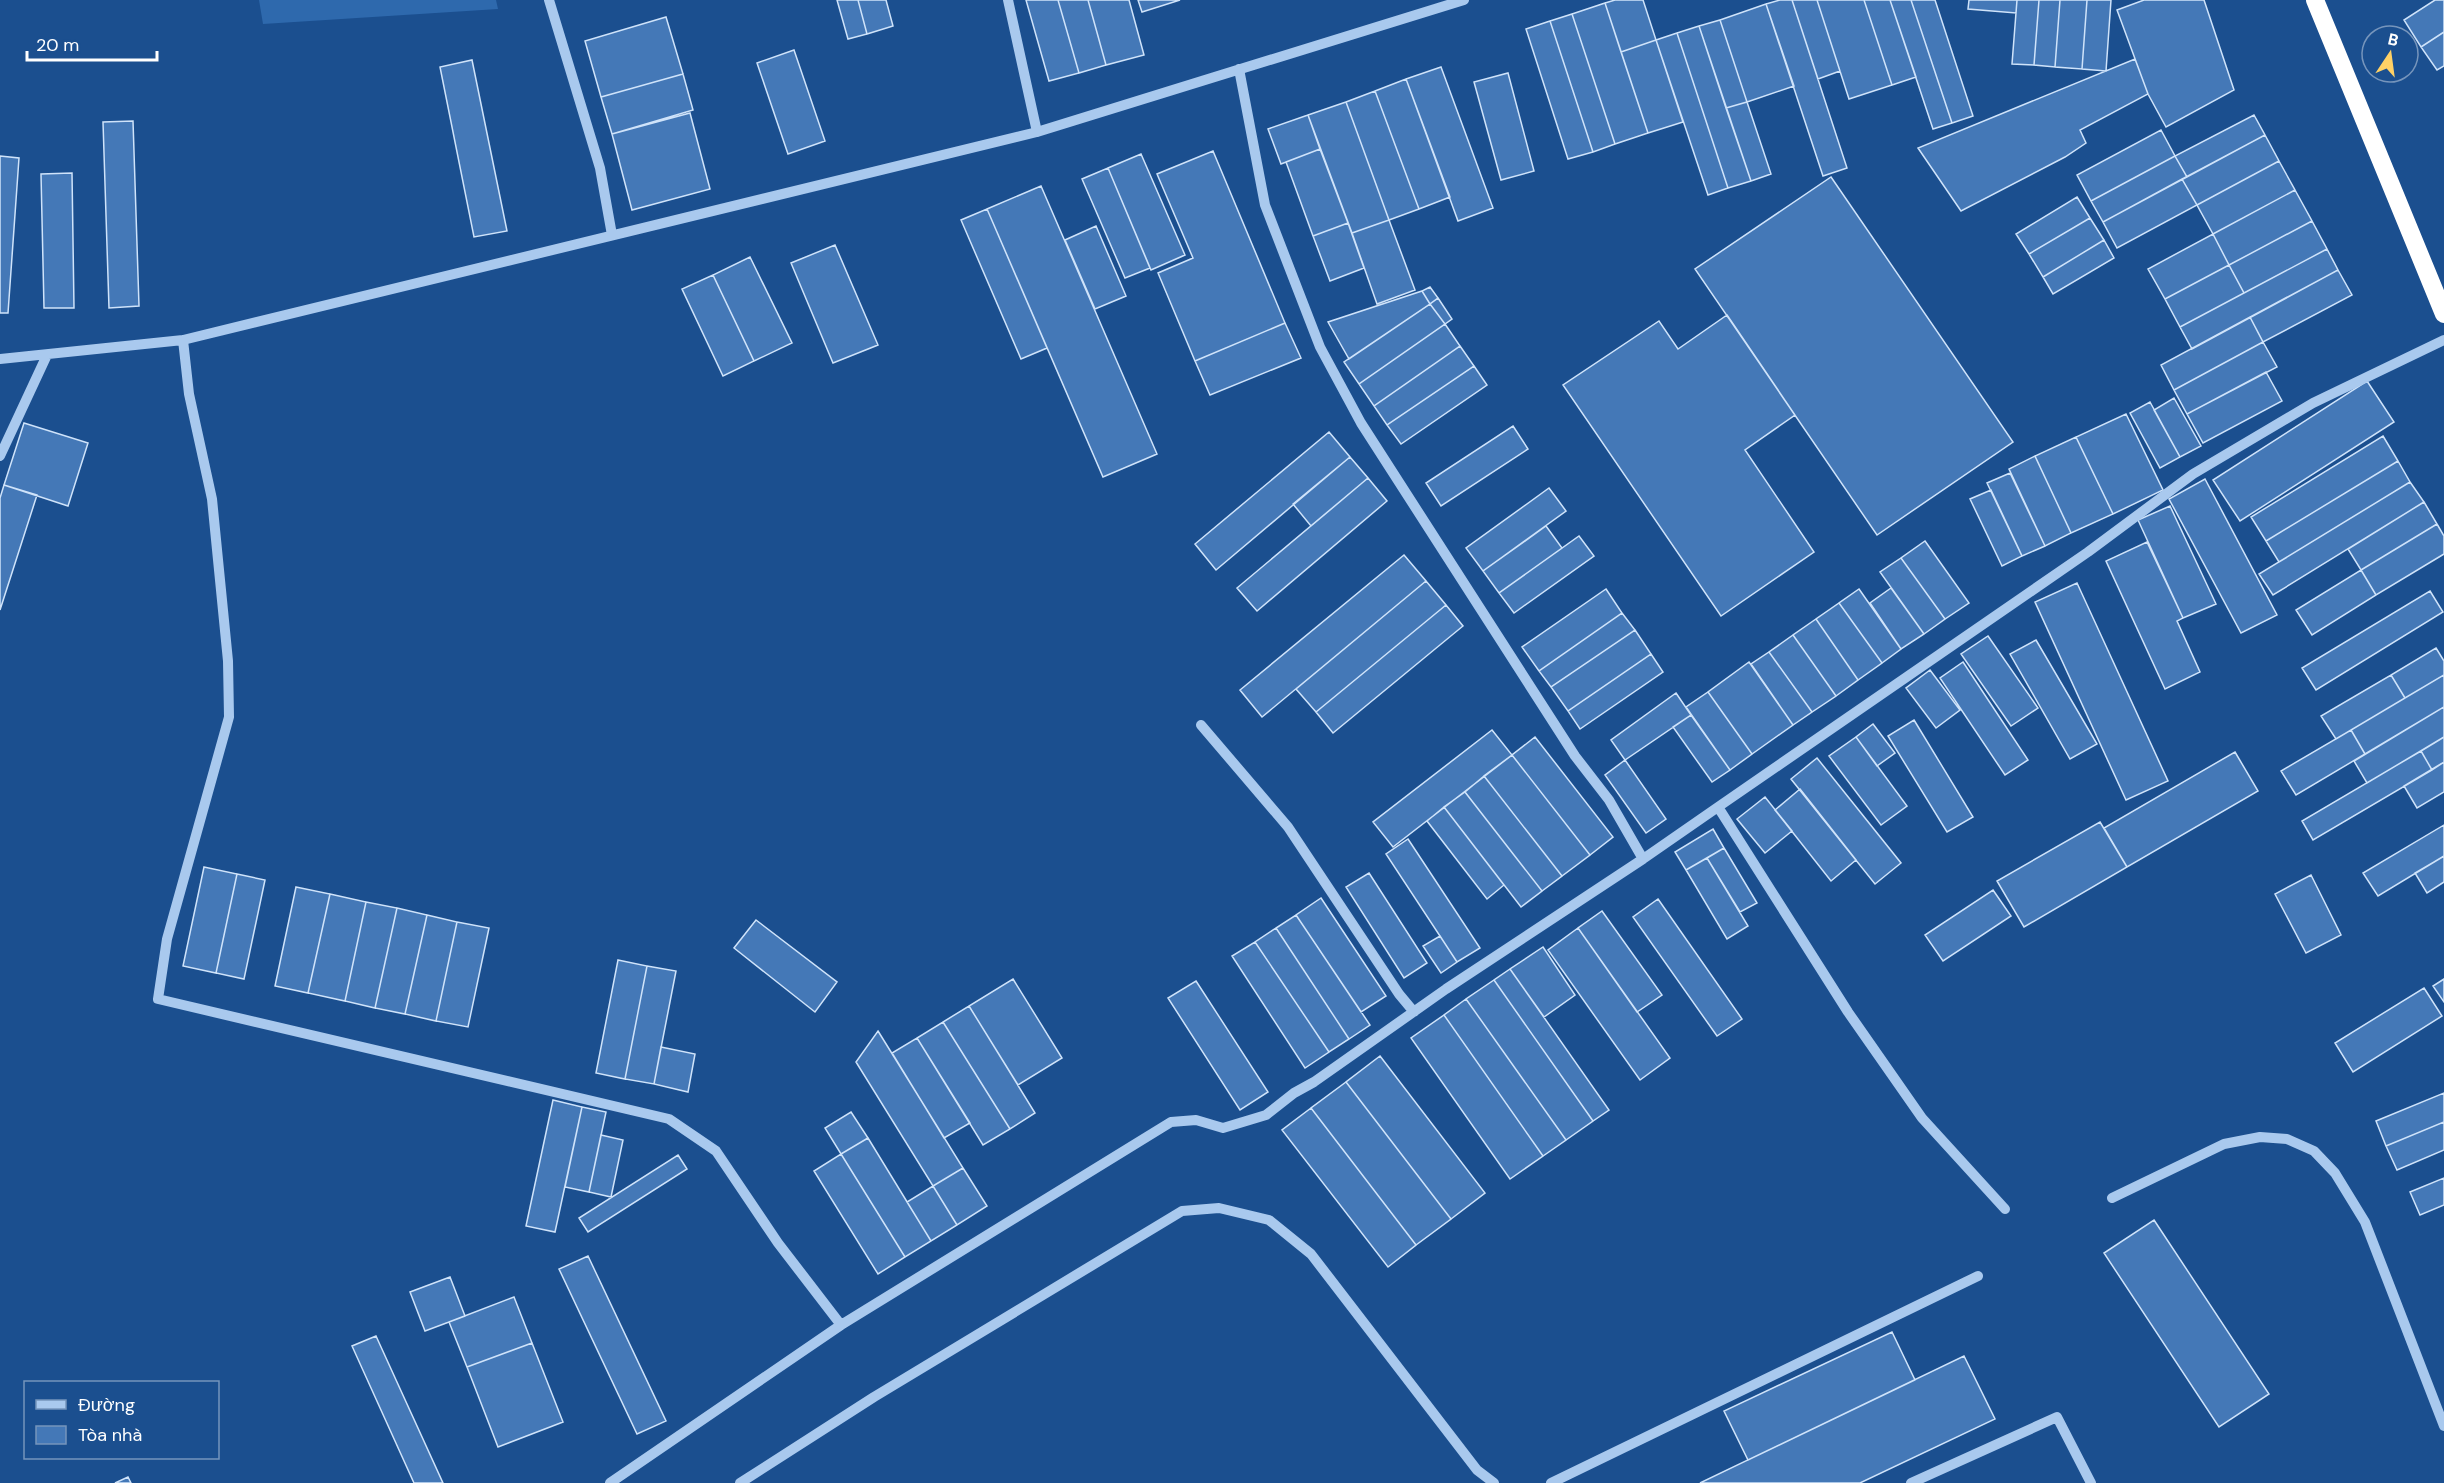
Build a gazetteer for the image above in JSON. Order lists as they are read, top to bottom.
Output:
{
  "legend": ["Đường", "Tòa nhà"],
  "scale_bar": "20 m",
  "north": "top"
}
